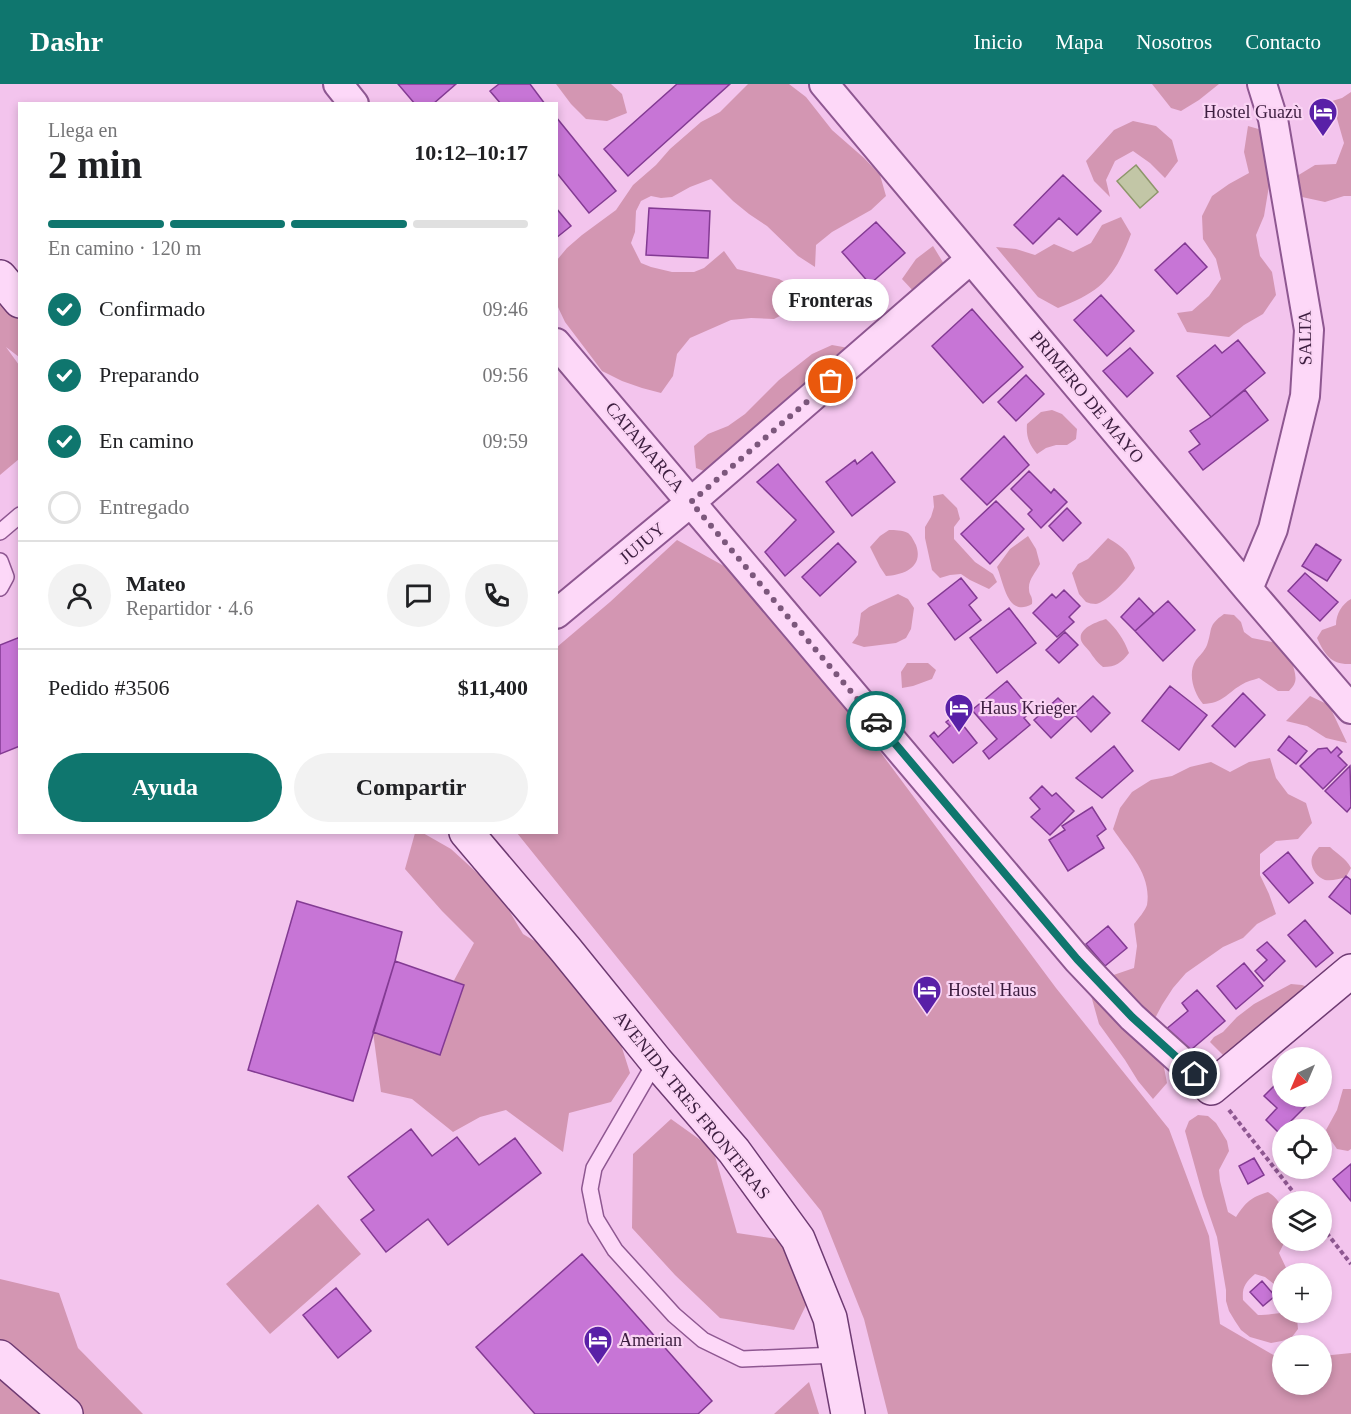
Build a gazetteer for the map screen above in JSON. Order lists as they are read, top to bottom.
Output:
{
  "streets": {
    "main road": ["AVENIDA TRES FRONTERAS"],
    "street": [
      "SALTA",
      "PRIMERO DE MAYO",
      "CATAMARCA",
      "JUJUY"
    ]
  },
  "crossings": [
    ["SALTA", "PRIMERO DE MAYO"],
    ["PRIMERO DE MAYO", "JUJUY"],
    ["CATAMARCA", "JUJUY"]
  ],
  "places": {
    "hotel": [
      "Hostel Guazù",
      "Haus Krieger",
      "Hostel Haus",
      "Amerian"
    ],
    "other": ["Fronteras"]
  },
  "north": "bottom left",
  "page": {
    "header": "Dashr",
    "nav": [
      "Inicio",
      "Mapa",
      "Nosotros",
      "Contacto"
    ],
    "heading": ["2 min", "Llega en", "10:12–10:17"],
    "panel": [
      "Mateo",
      "Repartidor · 4.6",
      "Pedido #3506",
      "$11,400"
    ],
    "bar": "En camino · 120 m",
    "list": [
      ["Confirmado", "09:46"],
      ["Preparando", "09:56"],
      ["En camino", "09:59"],
      "Entregado"
    ],
    "bubble": "Fronteras",
    "buttons": ["Ayuda", "Compartir"],
    "map_buttons": ["+", "−"]
  }
}
